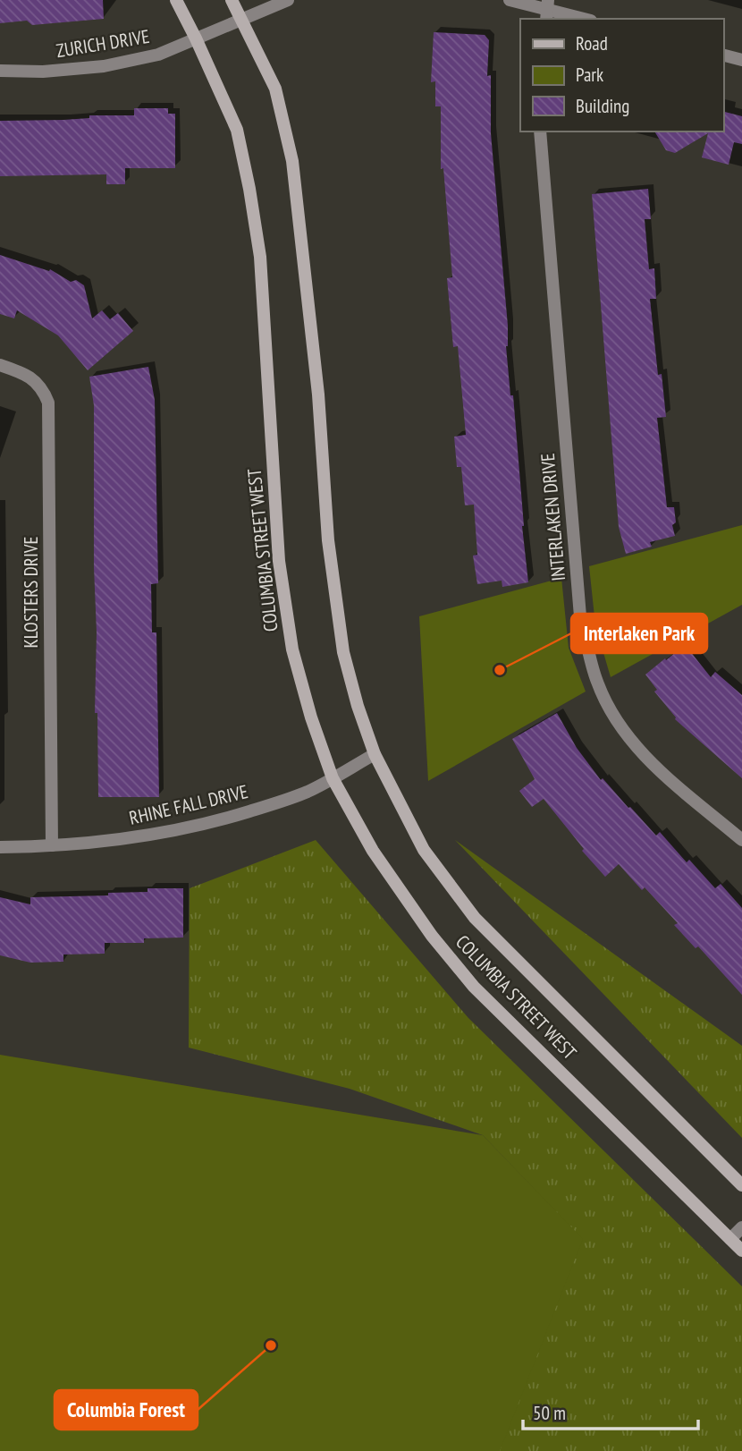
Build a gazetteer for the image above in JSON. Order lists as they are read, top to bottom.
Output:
{
  "streets": {
    "main road": ["COLUMBIA STREET WEST"],
    "street": [
      "ZURICH DRIVE",
      "INTERLAKEN DRIVE",
      "KLOSTERS DRIVE",
      "RHINE FALL DRIVE"
    ]
  },
  "crossings": [
    ["ZURICH DRIVE", "COLUMBIA STREET WEST"],
    ["COLUMBIA STREET WEST", "RHINE FALL DRIVE"],
    ["KLOSTERS DRIVE", "RHINE FALL DRIVE"]
  ],
  "places": ["Interlaken Park", "Columbia Forest"],
  "legend": ["Road", "Park", "Building"],
  "scale_bar": "50 m"
}
